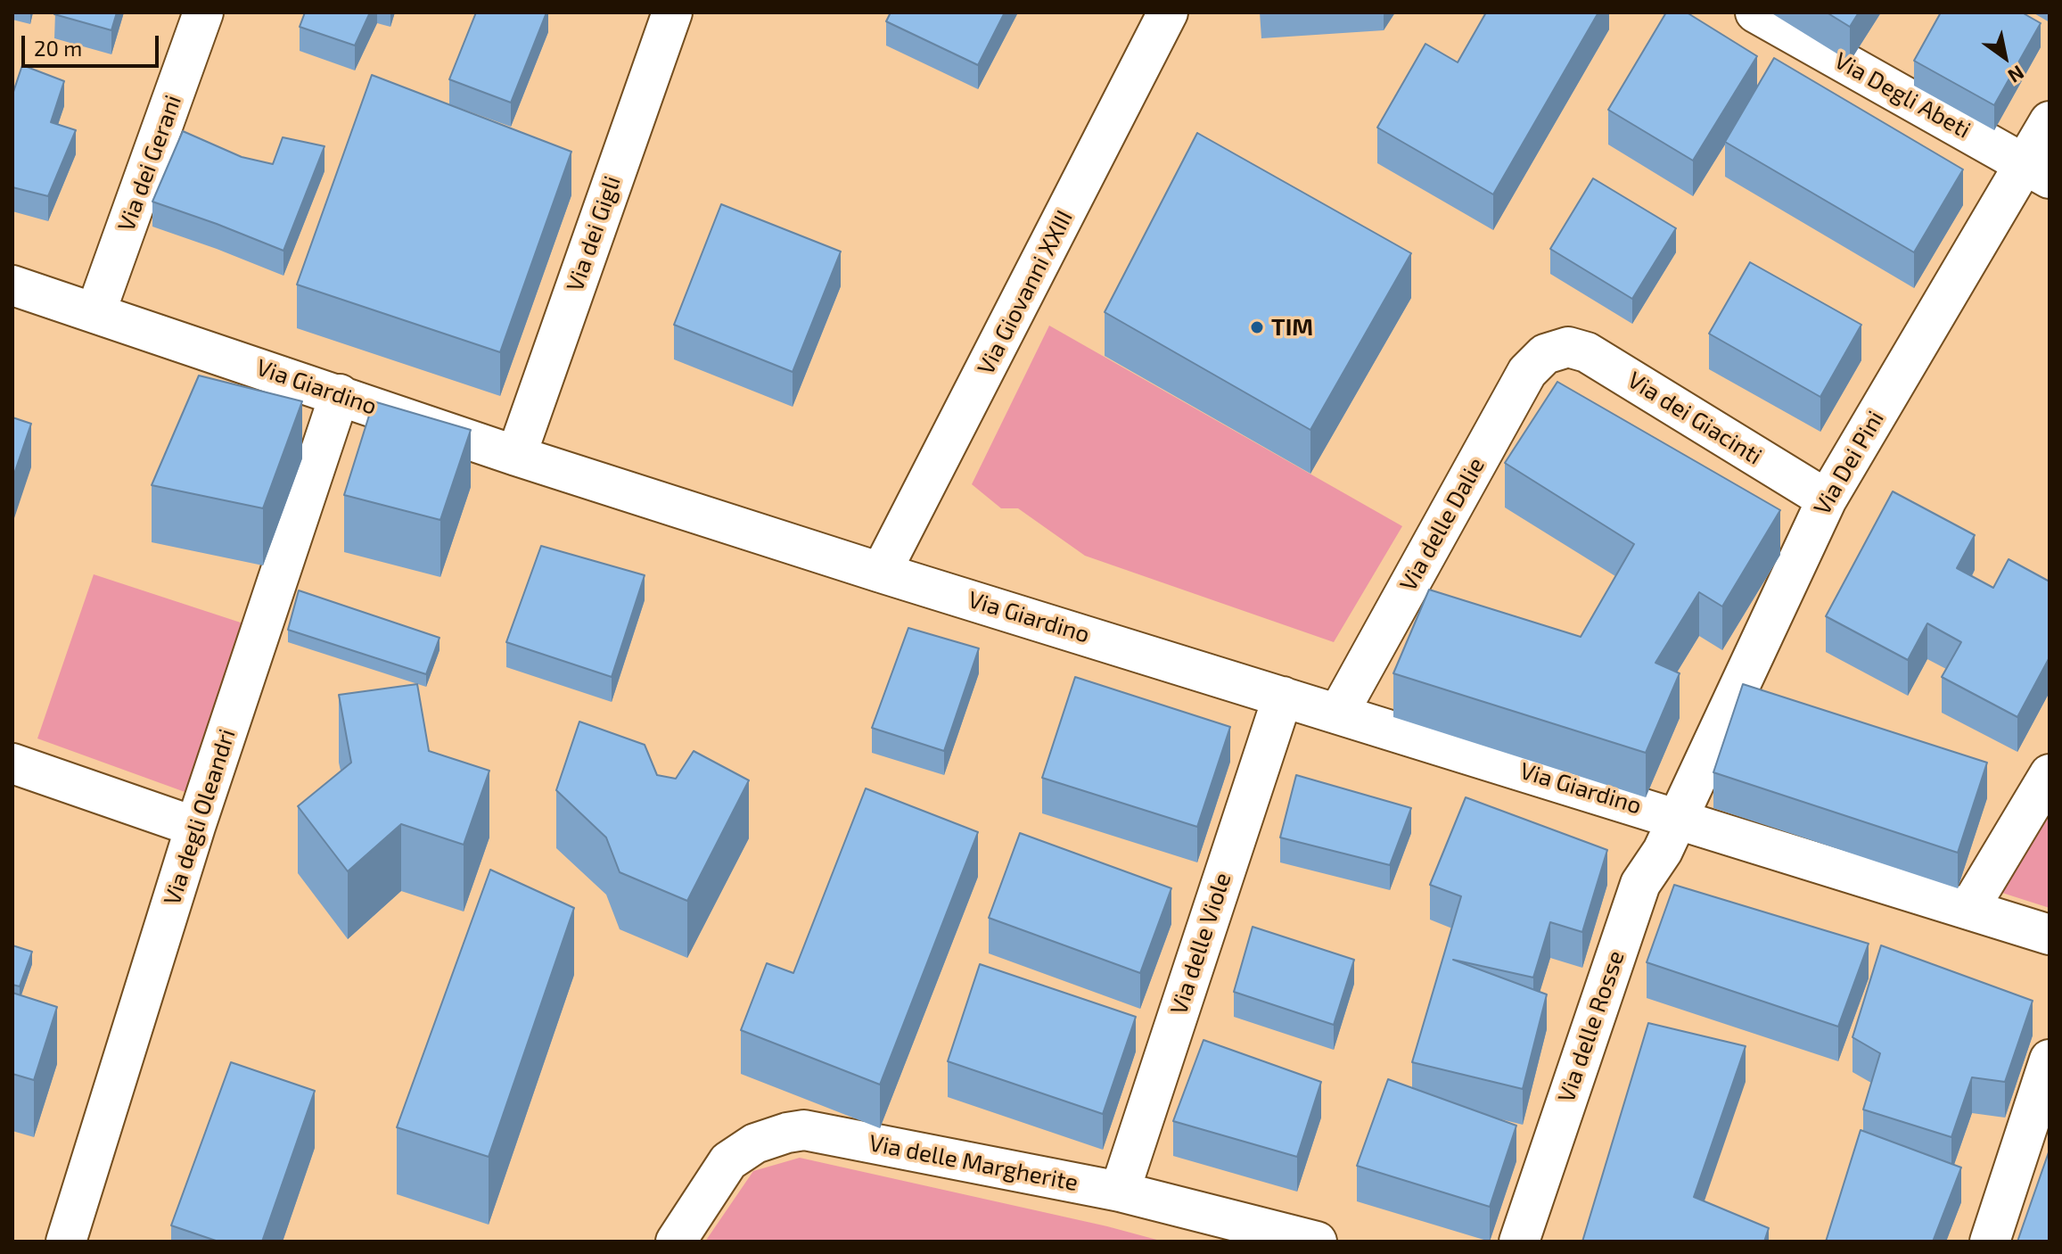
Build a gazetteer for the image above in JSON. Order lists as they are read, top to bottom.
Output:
{
  "streets": {
    "street": [
      "Via Degli Abeti",
      "Via dei Gerani",
      "Via dei Gigli",
      "Via Giovanni XXIII",
      "Via Giardino",
      "Via dei Giacinti",
      "Via Dei Pini",
      "Via delle Dalie",
      "Via degli Oleandri",
      "Via delle Viole",
      "Via delle Rosse",
      "Via delle Margherite"
    ]
  },
  "crossings": [
    ["Via Degli Abeti", "Via Dei Pini"],
    ["Via dei Gerani", "Via Giardino"],
    ["Via dei Gigli", "Via Giardino"],
    ["Via Giovanni XXIII", "Via Giardino"],
    ["Via Giardino", "Via Dei Pini"],
    ["Via Giardino", "Via delle Dalie"],
    ["Via Giardino", "Via degli Oleandri"],
    ["Via Giardino", "Via delle Viole"],
    ["Via Giardino", "Via delle Rosse"],
    ["Via dei Giacinti", "Via Dei Pini"],
    ["Via dei Giacinti", "Via delle Dalie"],
    ["Via Dei Pini", "Via delle Rosse"],
    ["Via delle Viole", "Via delle Margherite"]
  ],
  "places": ["TIM"],
  "scale_bar": "20 m",
  "north": "bottom right"
}
